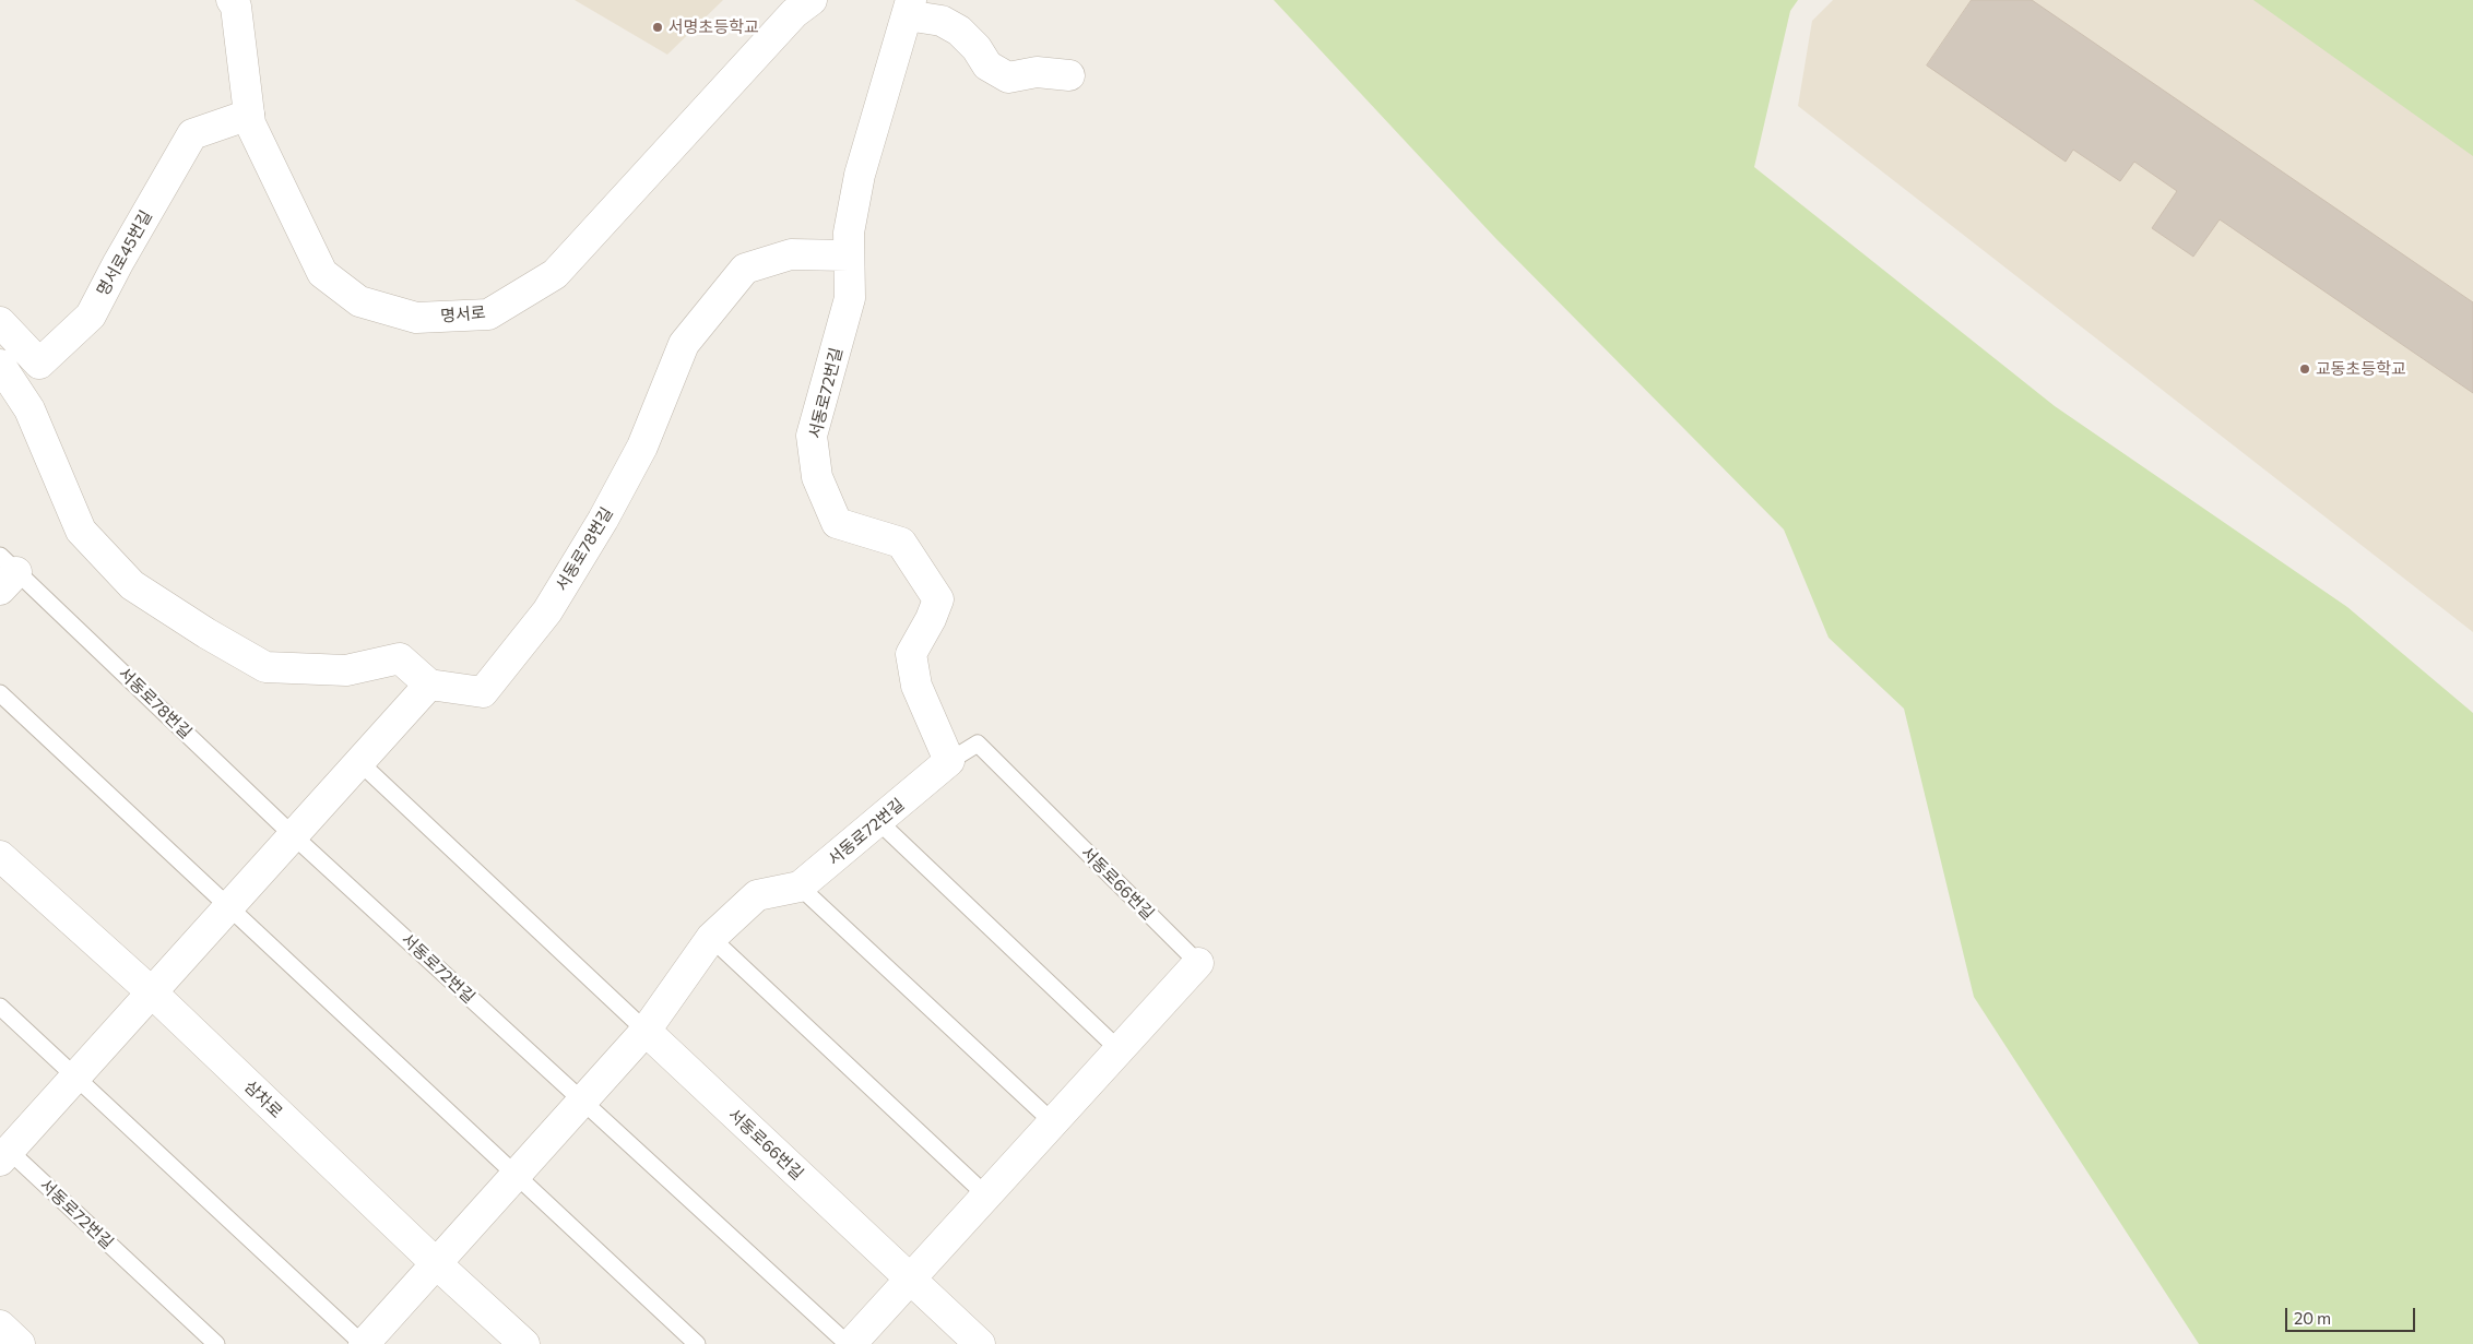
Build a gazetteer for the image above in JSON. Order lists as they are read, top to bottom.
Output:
{
  "streets": {
    "street": [
      "명서로45번길",
      "명서로",
      "서동로72번길",
      "서동로78번길",
      "서동로66번길",
      "삼차로"
    ]
  },
  "crossings": [
    ["명서로45번길", "명서로"],
    ["서동로72번길", "서동로78번길"],
    ["서동로72번길", "서동로66번길"],
    ["서동로72번길", "삼차로"]
  ],
  "places": ["서명초등학교", "교동초등학교"],
  "scale_bar": "20 m"
}
